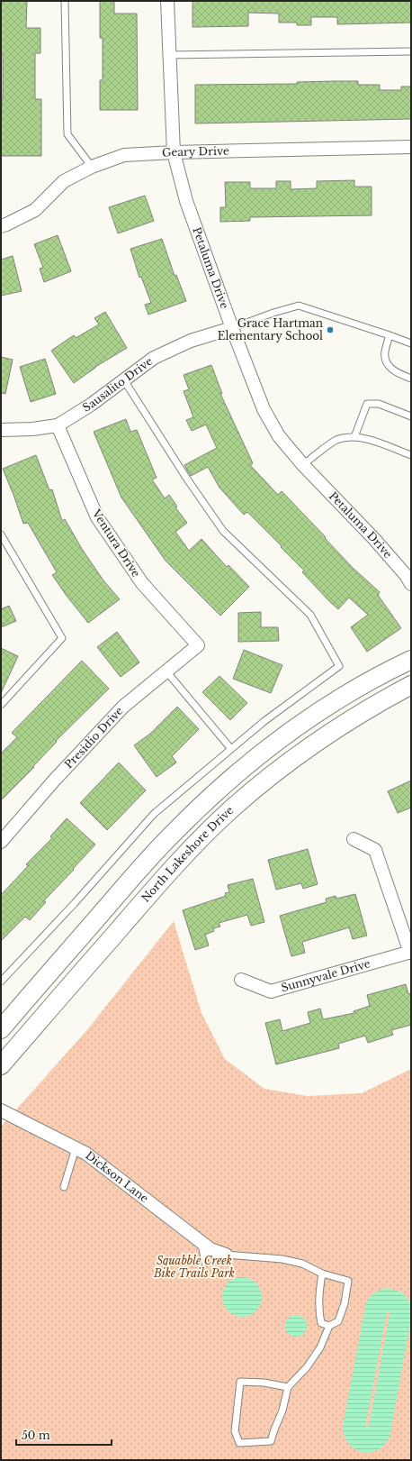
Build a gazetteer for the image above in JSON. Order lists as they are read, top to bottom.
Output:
{
  "streets": {
    "main road": ["North Lakeshore Drive"],
    "street": [
      "Geary Drive",
      "Petaluma Drive",
      "Sausalito Drive",
      "Ventura Drive",
      "Presidio Drive",
      "Sunnyvale Drive",
      "Dickson Lane"
    ]
  },
  "crossings": [
    ["Geary Drive", "Petaluma Drive"],
    ["Petaluma Drive", "Sausalito Drive"],
    ["Sausalito Drive", "Ventura Drive"],
    ["Ventura Drive", "Presidio Drive"]
  ],
  "parks": ["Squabble Creek Bike Trails Park"],
  "places": ["Grace Hartman Elementary School"],
  "scale_bar": "50 m"
}
